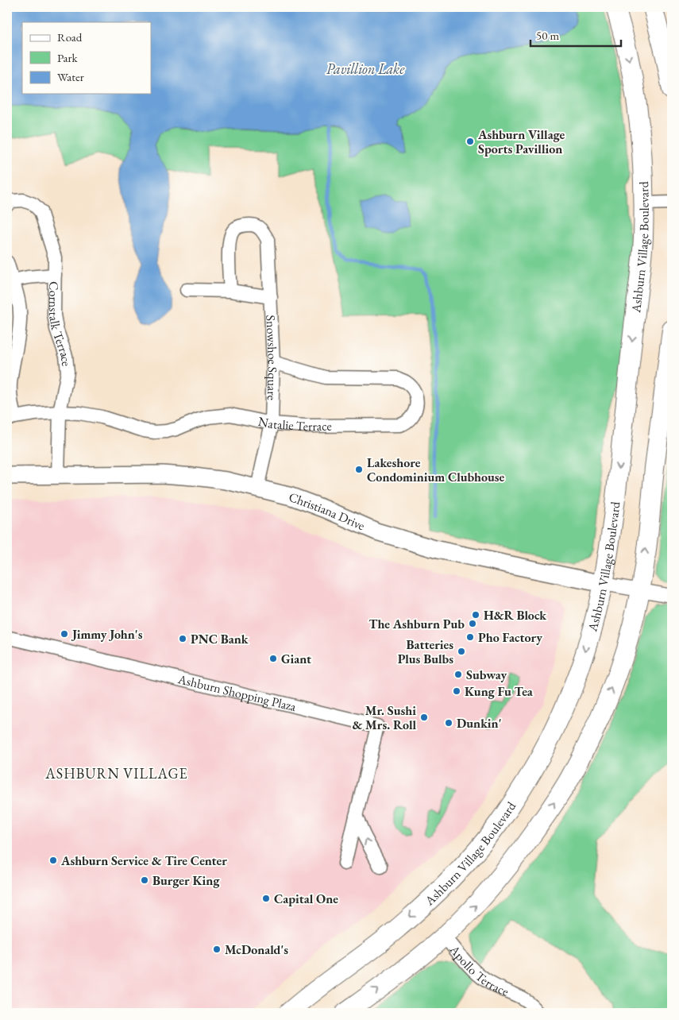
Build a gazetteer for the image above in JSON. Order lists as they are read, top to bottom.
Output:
{
  "streets": {
    "main road": ["Ashburn Village Boulevard"],
    "street": [
      "Cornstalk Terrace",
      "Snowshoe Square",
      "Natalie Terrace",
      "Christiana Drive",
      "Ashburn Shopping Plaza",
      "Apollo Terrace"
    ]
  },
  "crossings": [
    ["Ashburn Village Boulevard", "Christiana Drive"],
    ["Cornstalk Terrace", "Natalie Terrace"],
    ["Cornstalk Terrace", "Christiana Drive"],
    ["Snowshoe Square", "Natalie Terrace"],
    ["Snowshoe Square", "Christiana Drive"]
  ],
  "districts": ["ASHBURN VILLAGE"],
  "water": ["Pavillion Lake"],
  "places": [
    "Ashburn Village Sports Pavillion",
    "Lakeshore Condominium Clubhouse",
    "H&R Block",
    "The Ashburn Pub",
    "Jimmy John's",
    "Pho Factory",
    "PNC Bank",
    "Batteries Plus Bulbs",
    "Giant",
    "Subway",
    "Kung Fu Tea",
    "Mr. Sushi & Mrs. Roll",
    "Dunkin'",
    "Ashburn Service & Tire Center",
    "Burger King",
    "Capital One",
    "McDonald's"
  ],
  "legend": ["Road", "Park", "Water"],
  "scale_bar": "50 m"
}
